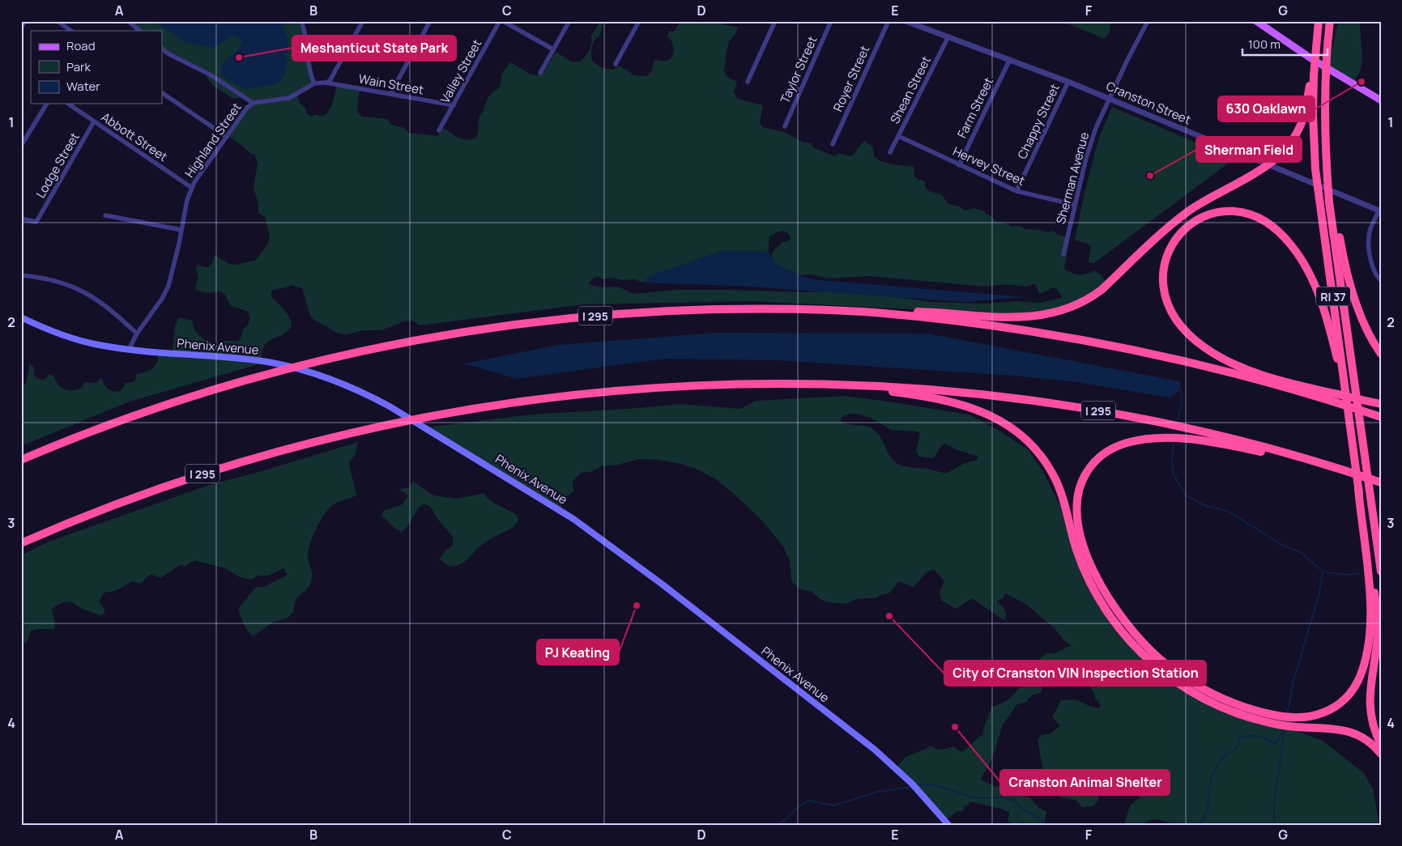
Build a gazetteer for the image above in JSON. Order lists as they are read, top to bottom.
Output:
{
  "streets": {
    "highway": ["RI 37", "I 295"],
    "main road": ["Phenix Avenue"],
    "street": [
      "Taylor Street",
      "Valley Street",
      "Royer Street",
      "Wain Street",
      "Shean Street",
      "Cranston Street",
      "Farm Street",
      "Chappy Street",
      "Abbott Street",
      "Highland Street",
      "Lodge Street",
      "Hervey Street",
      "Sherman Avenue"
    ]
  },
  "crossings": [
    ["Valley Street", "Wain Street"],
    ["Wain Street", "Highland Street"],
    ["Shean Street", "Cranston Street"],
    ["Shean Street", "Hervey Street"],
    ["Cranston Street", "Farm Street"],
    ["Cranston Street", "Chappy Street"],
    ["Cranston Street", "Sherman Avenue"],
    ["Farm Street", "Hervey Street"],
    ["Chappy Street", "Hervey Street"],
    ["Abbott Street", "Highland Street"],
    ["Abbott Street", "Lodge Street"],
    ["Highland Street", "Phenix Avenue"],
    ["Hervey Street", "Sherman Avenue"]
  ],
  "places": [
    "Meshanticut State Park",
    "630 Oaklawn",
    "Sherman Field",
    "PJ Keating",
    "City of Cranston VIN Inspection Station",
    "Cranston Animal Shelter"
  ],
  "legend": ["Road", "Park", "Water"],
  "scale_bar": "100 m",
  "grid": {
    "columns": [
      "A",
      "B",
      "C",
      "D",
      "E",
      "F",
      "G"
    ],
    "rows": [
      "1",
      "2",
      "3",
      "4"
    ]
  }
}
